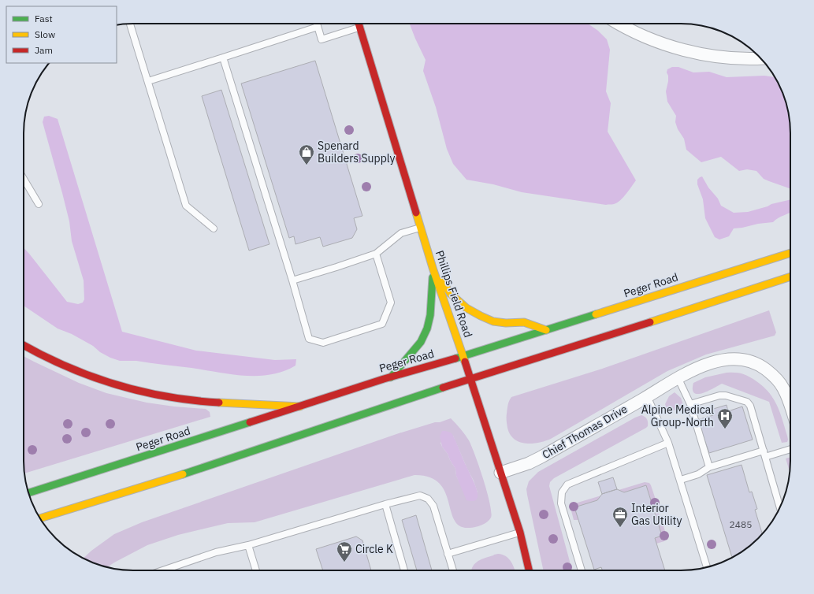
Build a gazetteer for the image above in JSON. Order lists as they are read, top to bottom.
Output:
{
  "streets": {
    "main road": ["Peger Road", "Phillips Field Road"],
    "street": ["Chief Thomas Drive"]
  },
  "crossings": [
    ["Peger Road", "Phillips Field Road"],
    ["Phillips Field Road", "Chief Thomas Drive"]
  ],
  "places": {
    "shop": ["Spenard Builders Supply"],
    "hospital": ["Alpine Medical Group-North"],
    "office": ["Interior Gas Utility"],
    "supermarket": ["Circle K"]
  },
  "house_numbers": ["2485"],
  "legend": ["Fast", "Slow", "Jam"]
}
